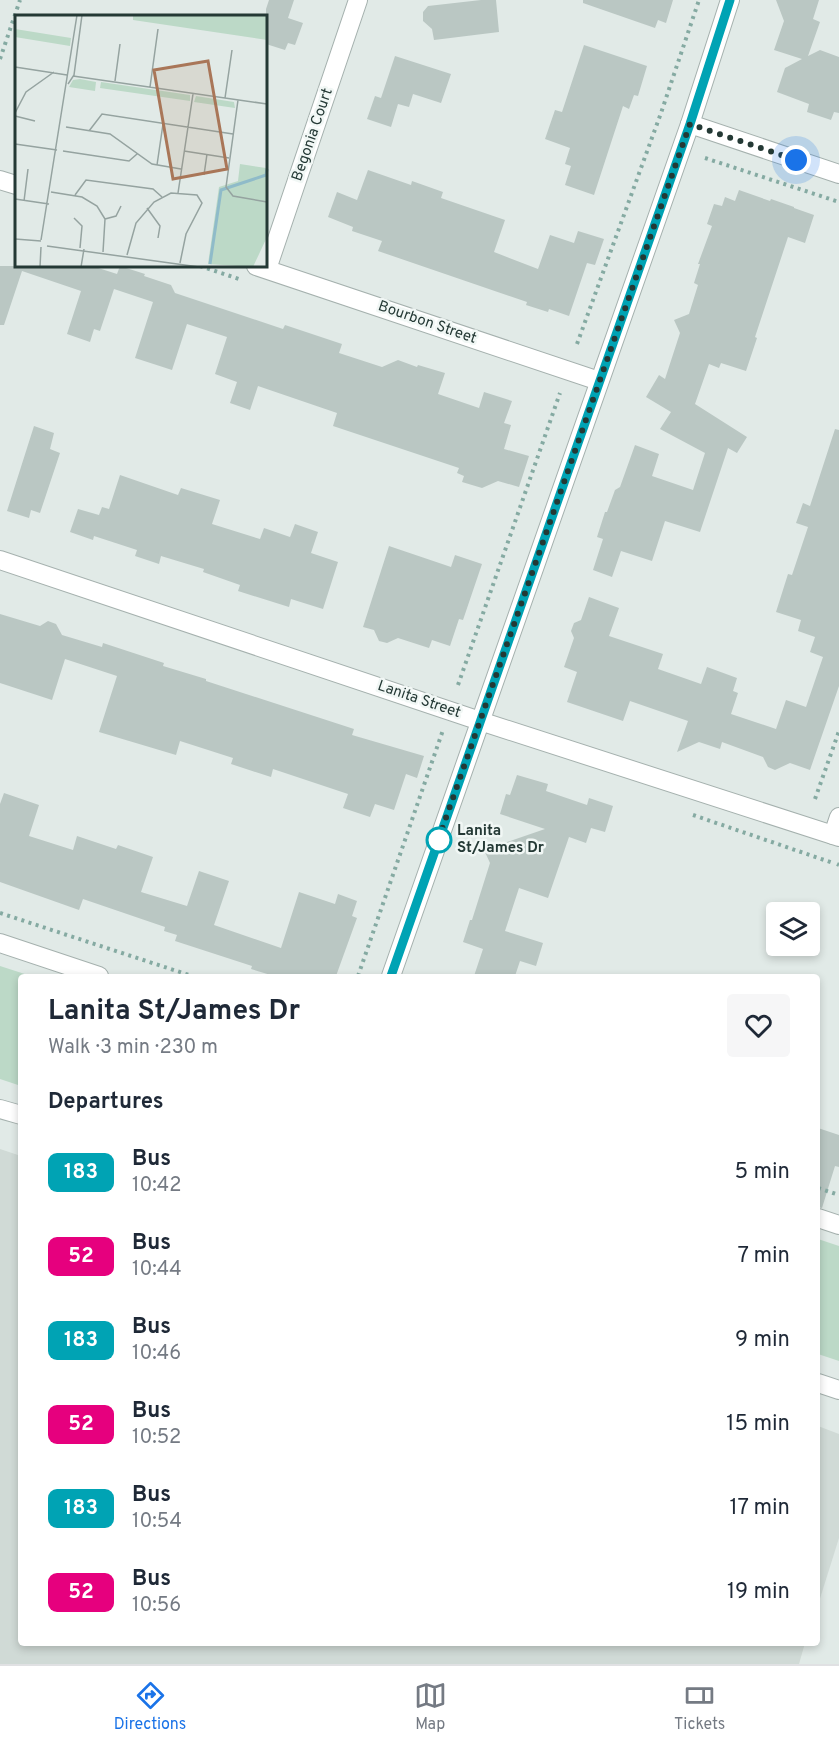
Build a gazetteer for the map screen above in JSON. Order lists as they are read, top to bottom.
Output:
{
  "streets": {
    "street": ["Begonia Court", "Bourbon Street", "Lanita Street"]
  },
  "places": ["Lanita St/James Dr"],
  "lines": ["bus line 183"],
  "page": {
    "heading": [
      ["Lanita St/James Dr", "Walk · 3 min · 230 m"],
      "Departures"
    ],
    "list": [
      {
        "mark": "183",
        "name": "Bus",
        "note": "10:42",
        "value": "5 min"
      },
      {
        "mark": "52",
        "name": "Bus",
        "note": "10:44",
        "value": "7 min"
      },
      {
        "mark": "183",
        "name": "Bus",
        "note": "10:46",
        "value": "9 min"
      },
      {
        "mark": "52",
        "name": "Bus",
        "note": "10:52",
        "value": "15 min"
      },
      {
        "mark": "183",
        "name": "Bus",
        "note": "10:54",
        "value": "17 min"
      },
      {
        "mark": "52",
        "name": "Bus",
        "note": "10:56",
        "value": "19 min"
      }
    ],
    "tabs": ["Directions", "Map", "Tickets"]
  }
}
